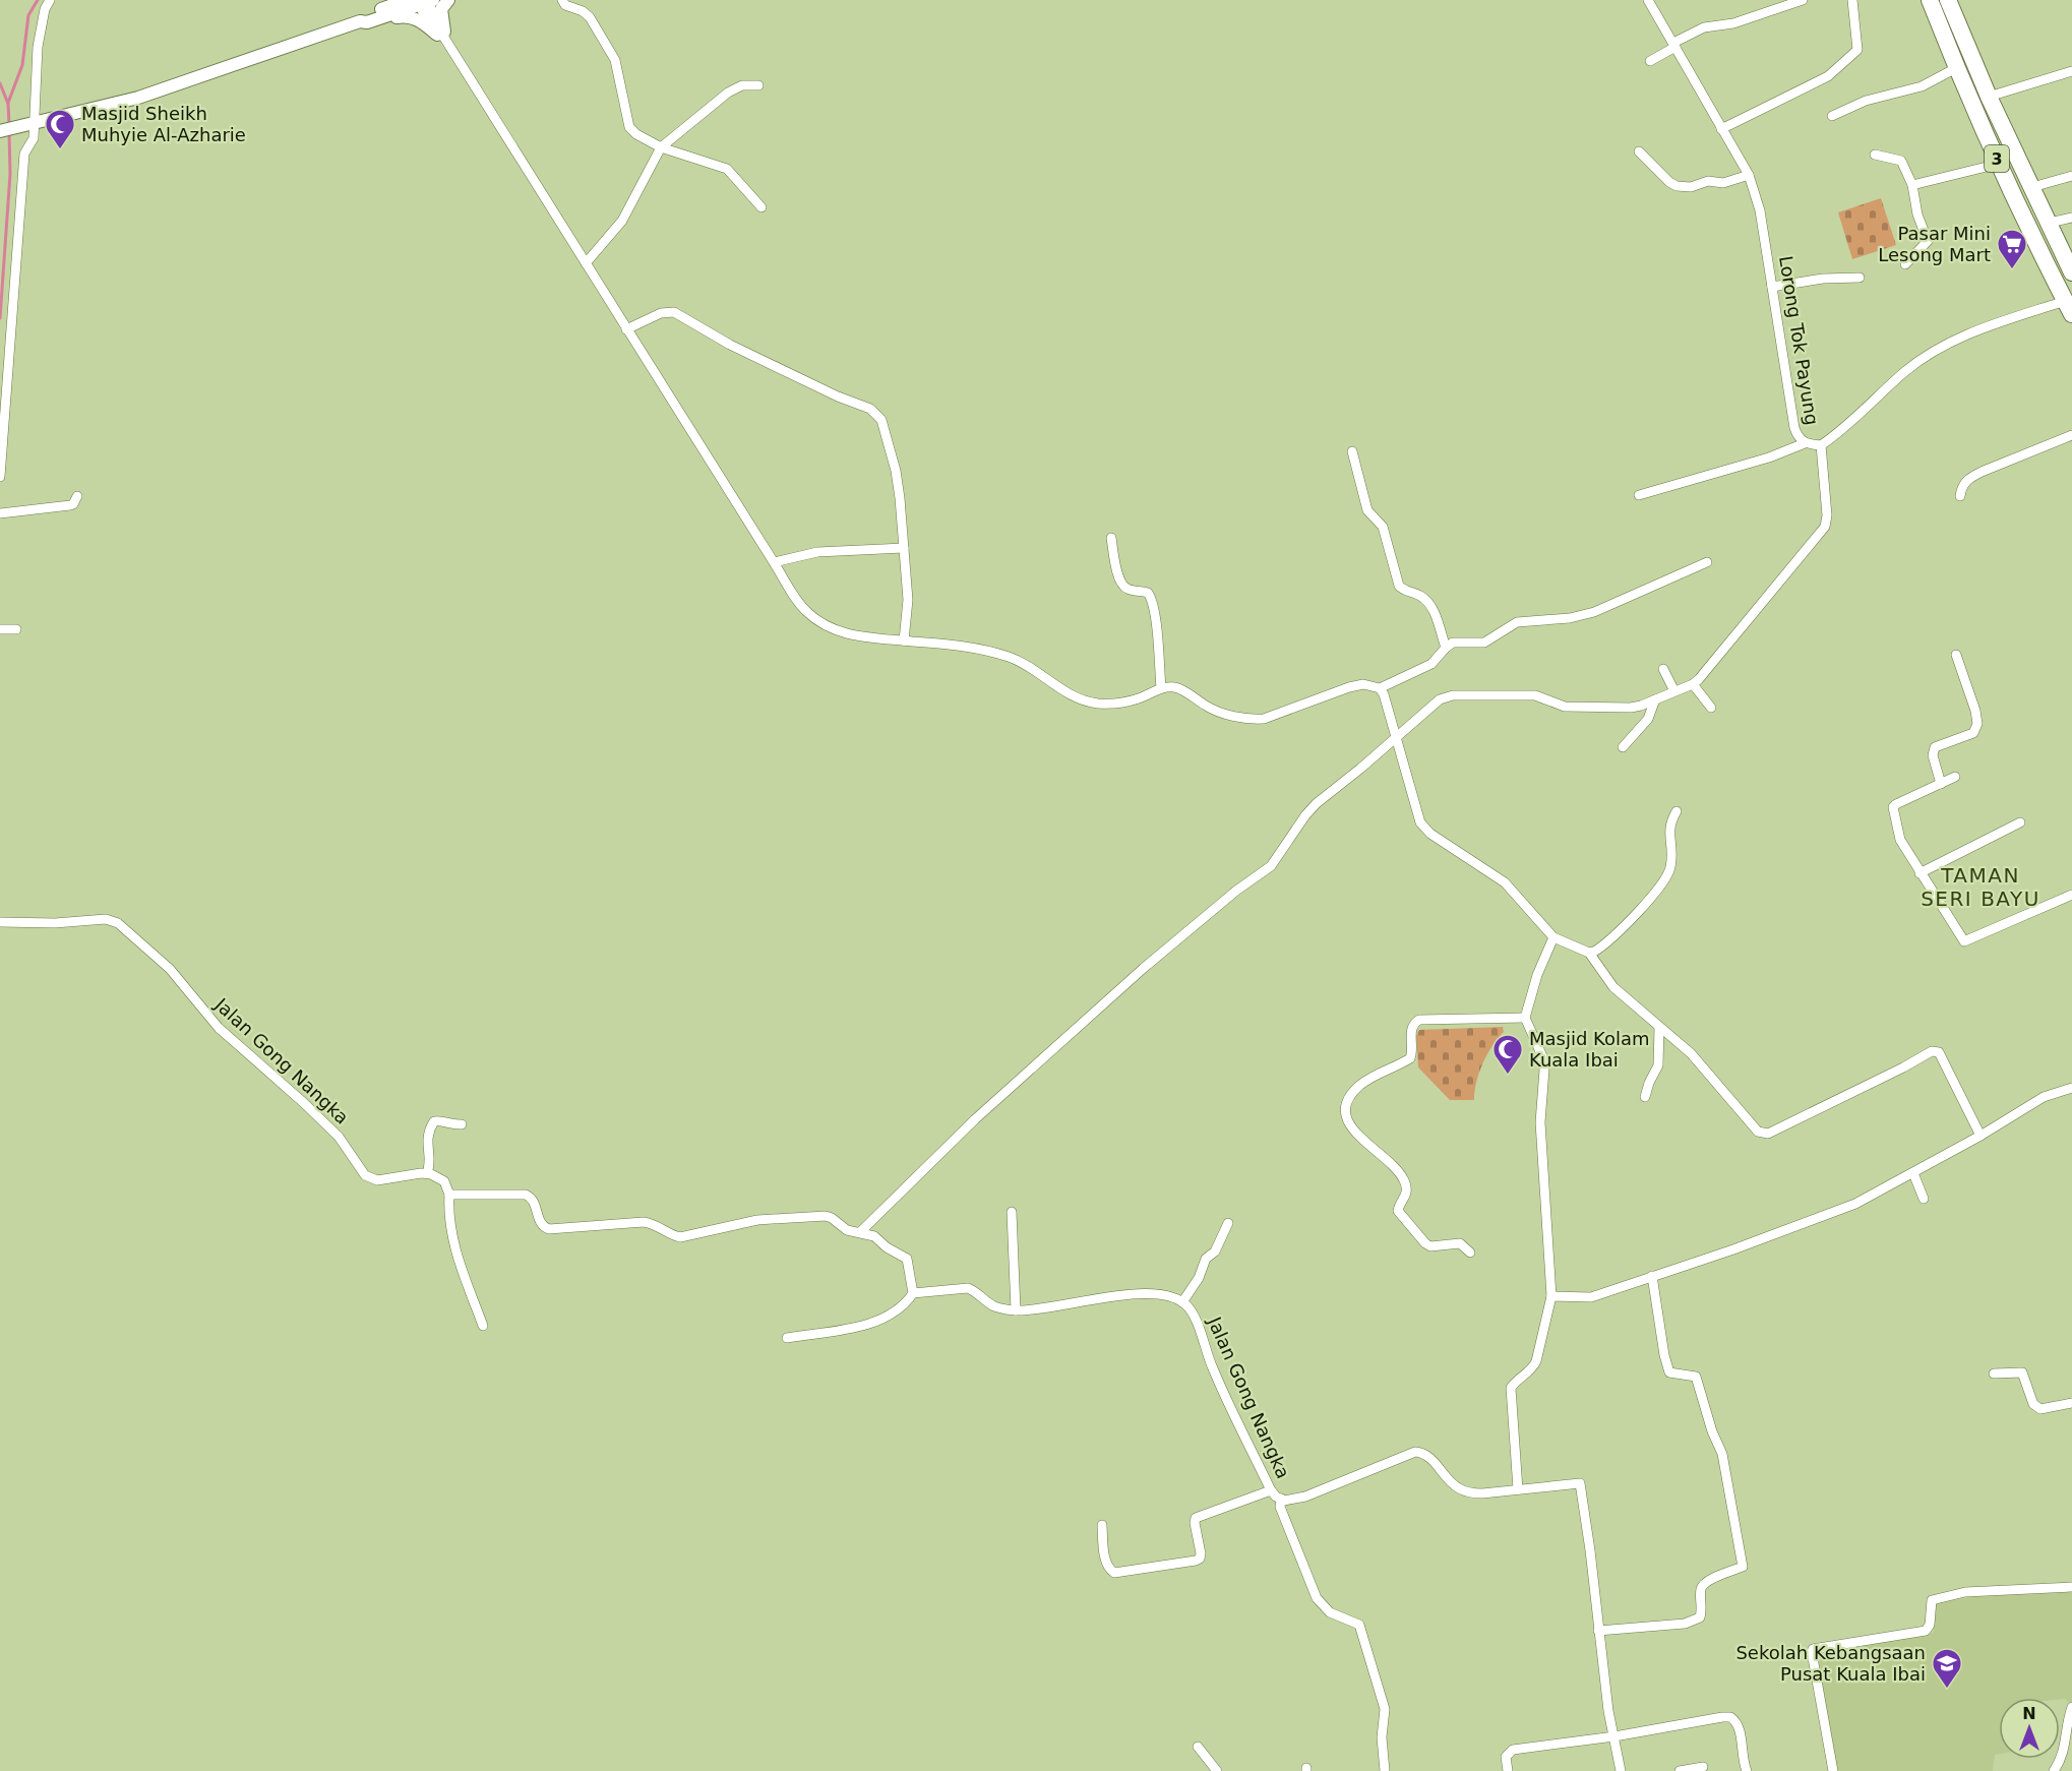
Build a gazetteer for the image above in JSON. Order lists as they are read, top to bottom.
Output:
{
  "streets": {
    "highway": ["3"],
    "street": ["Lorong Tok Payung", "Jalan Gong Nangka"]
  },
  "crossings": [
    ["3", "Lorong Tok Payung"]
  ],
  "districts": ["TAMAN SERI BAYU"],
  "places": {
    "mosque": ["Masjid Sheikh Muhyie Al-Azharie", "Masjid Kolam Kuala Ibai"],
    "supermarket": ["Pasar Mini Lesong Mart"],
    "school or university": ["Sekolah Kebangsaan Pusat Kuala Ibai"]
  },
  "north": "top"
}
